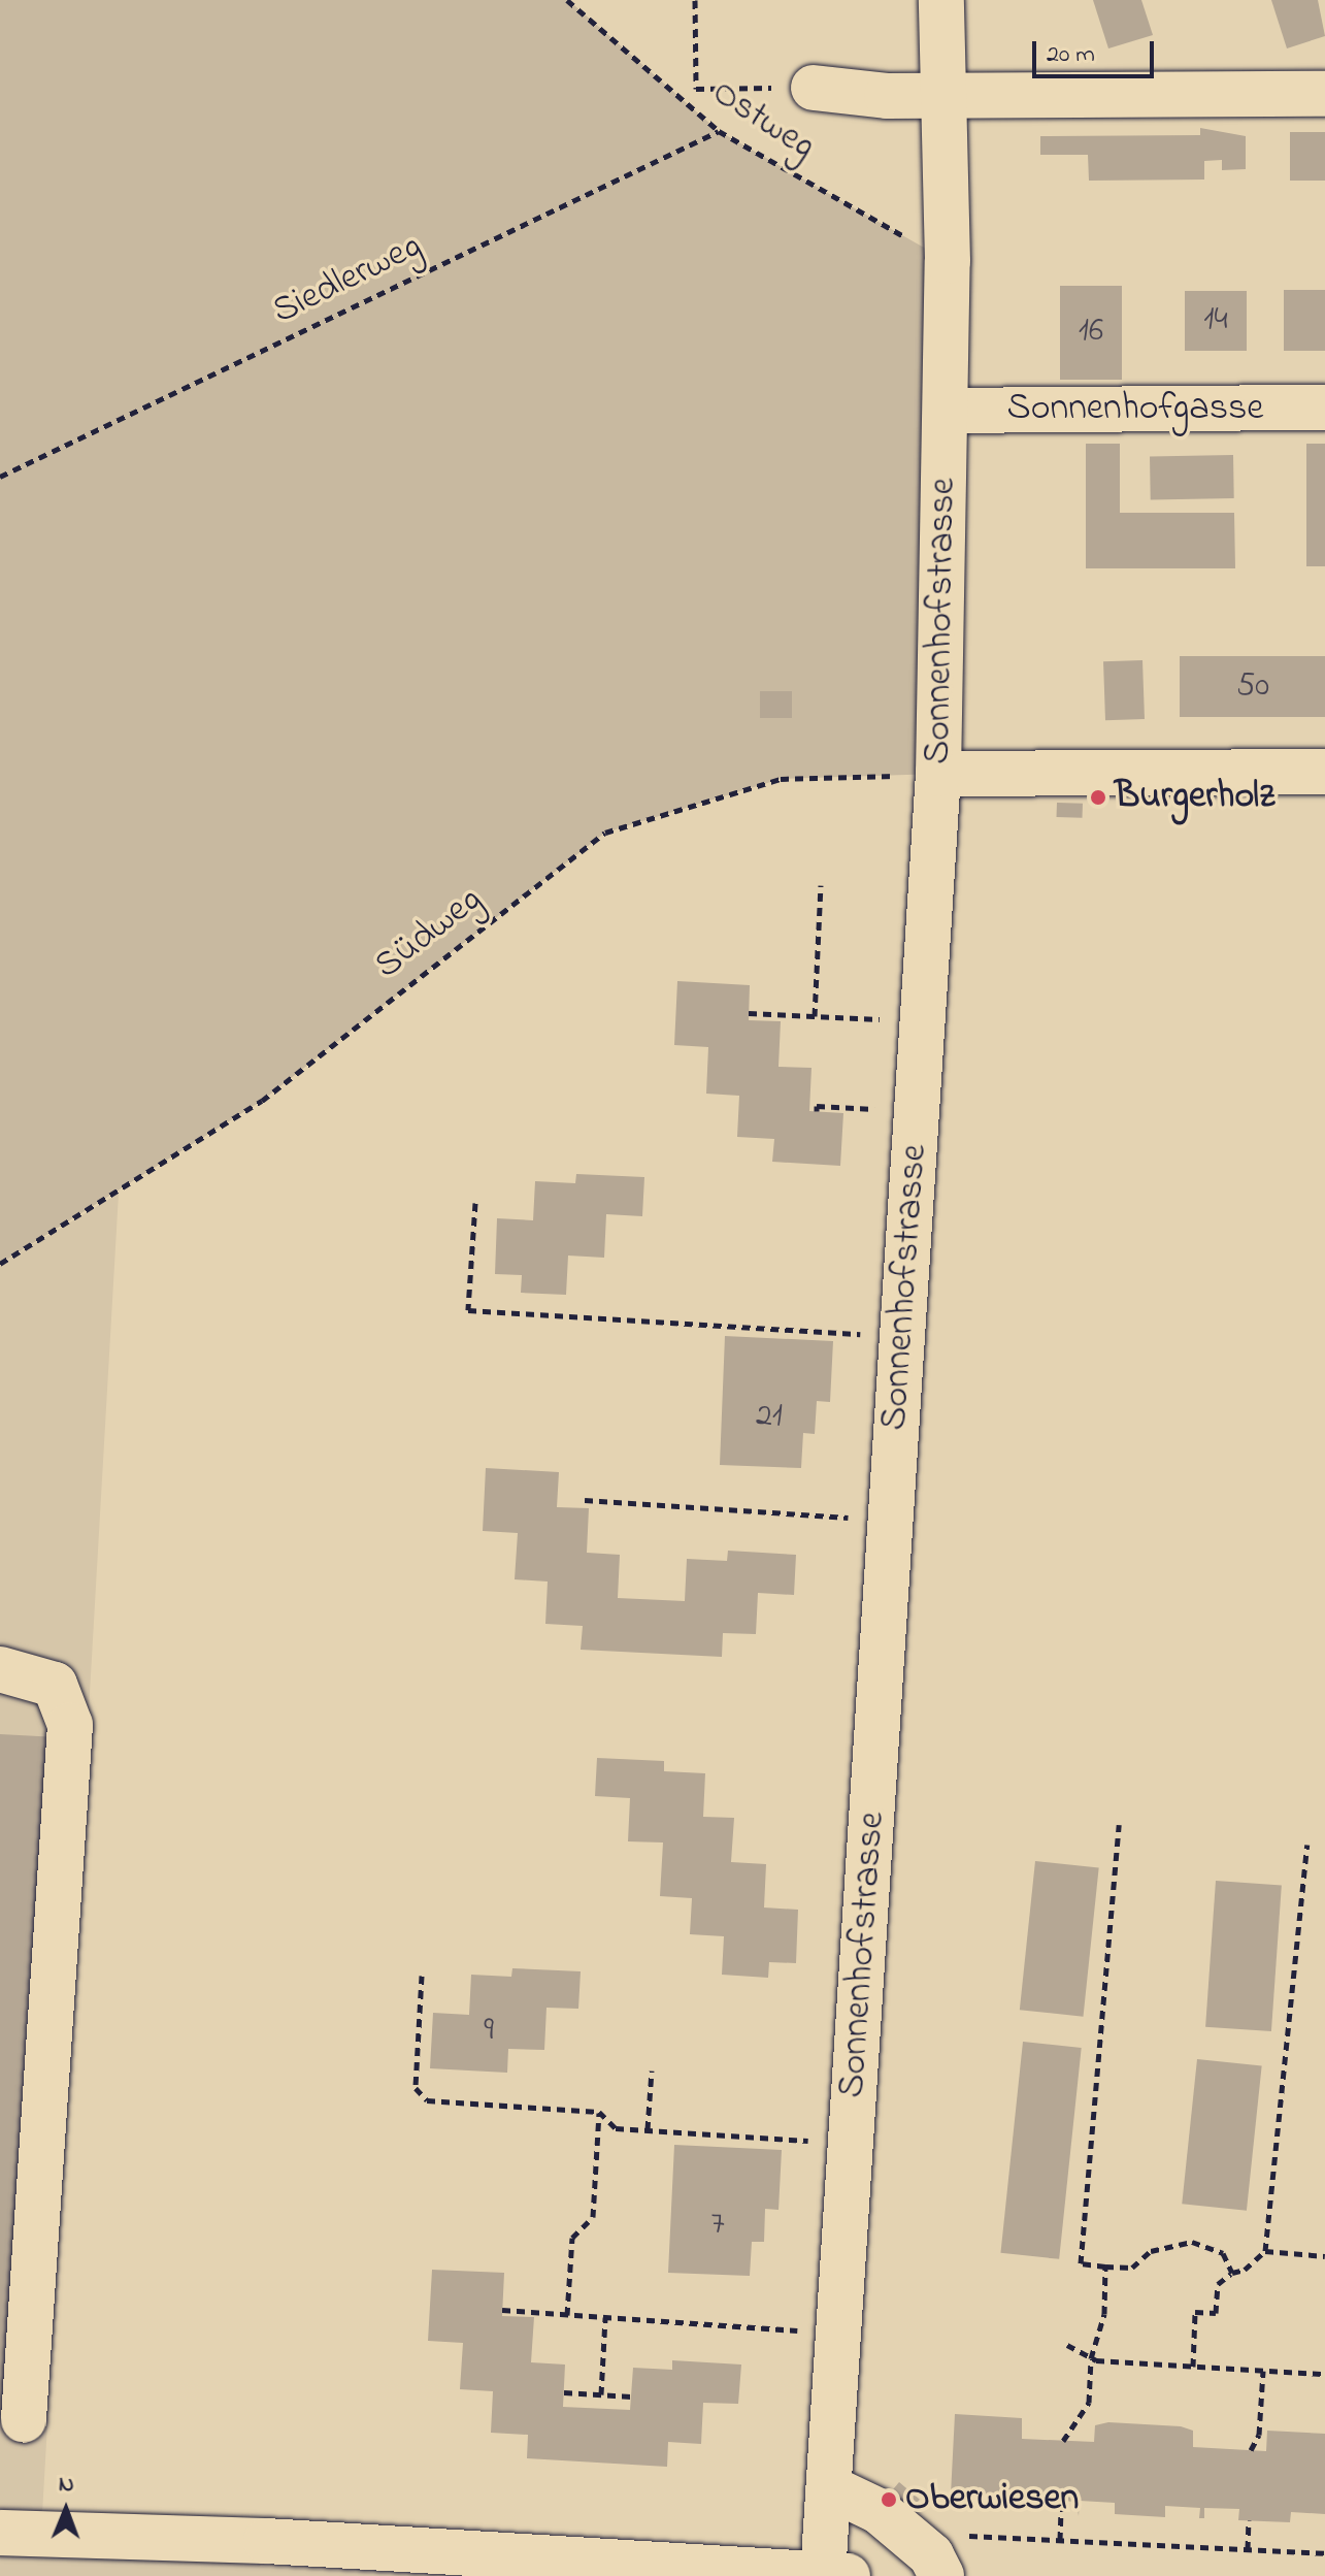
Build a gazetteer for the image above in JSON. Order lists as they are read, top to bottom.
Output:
{
  "streets": {
    "street": ["Sonnenhofgasse", "Sonnenhofstrasse"],
    "path": ["Ostweg", "Siedlerweg", "Südweg"]
  },
  "crossings": [
    ["Ostweg", "Siedlerweg"],
    ["Ostweg", "Sonnenhofstrasse"],
    ["Sonnenhofgasse", "Sonnenhofstrasse"],
    ["Sonnenhofstrasse", "Südweg"]
  ],
  "places": ["Burgerholz", "Oberwiesen"],
  "house_numbers": [
    "14",
    "16",
    "50",
    "21",
    "9",
    "7"
  ],
  "scale_bar": "20 m",
  "north": "top"
}
